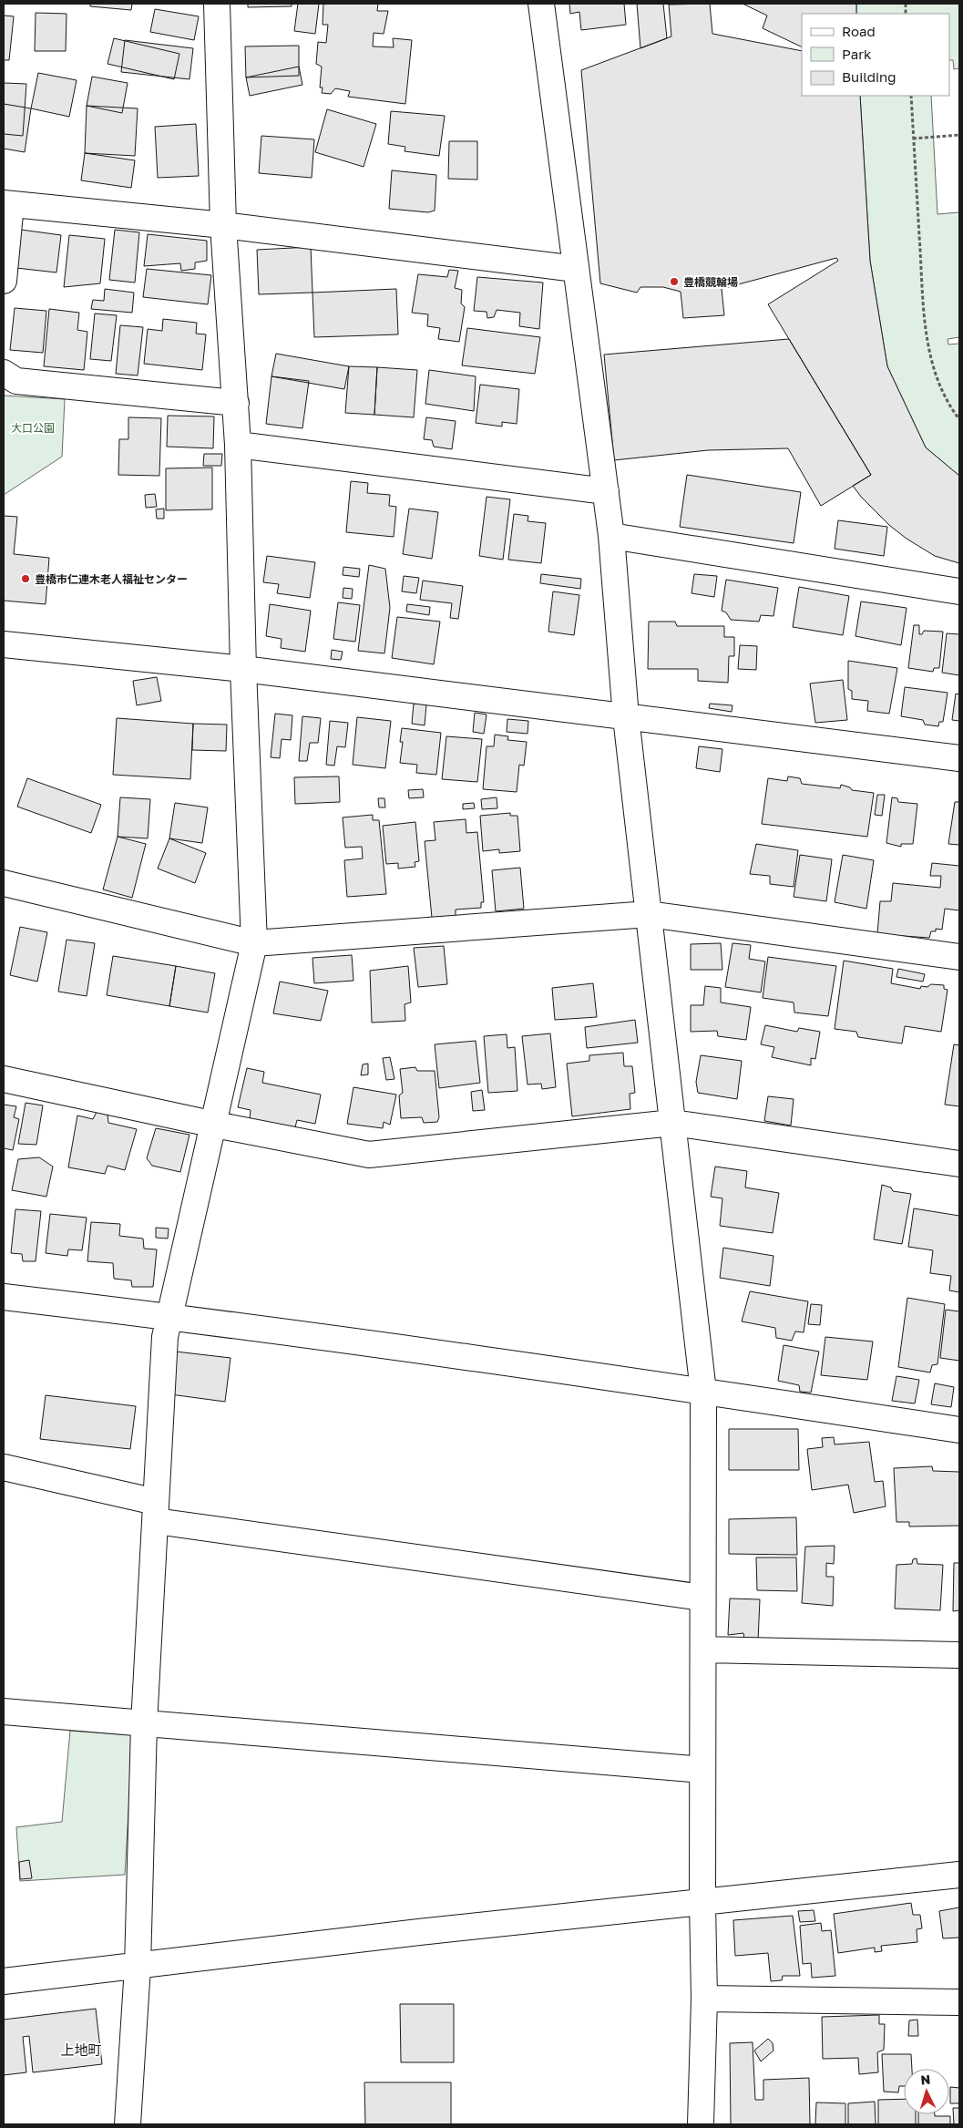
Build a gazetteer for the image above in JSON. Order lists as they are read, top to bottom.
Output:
{
  "districts": ["上地町"],
  "parks": ["大口公園"],
  "places": ["豊橋競輪場", "豊橋市仁連木老人福祉センター"],
  "legend": ["Road", "Park", "Building"],
  "north": "top"
}
